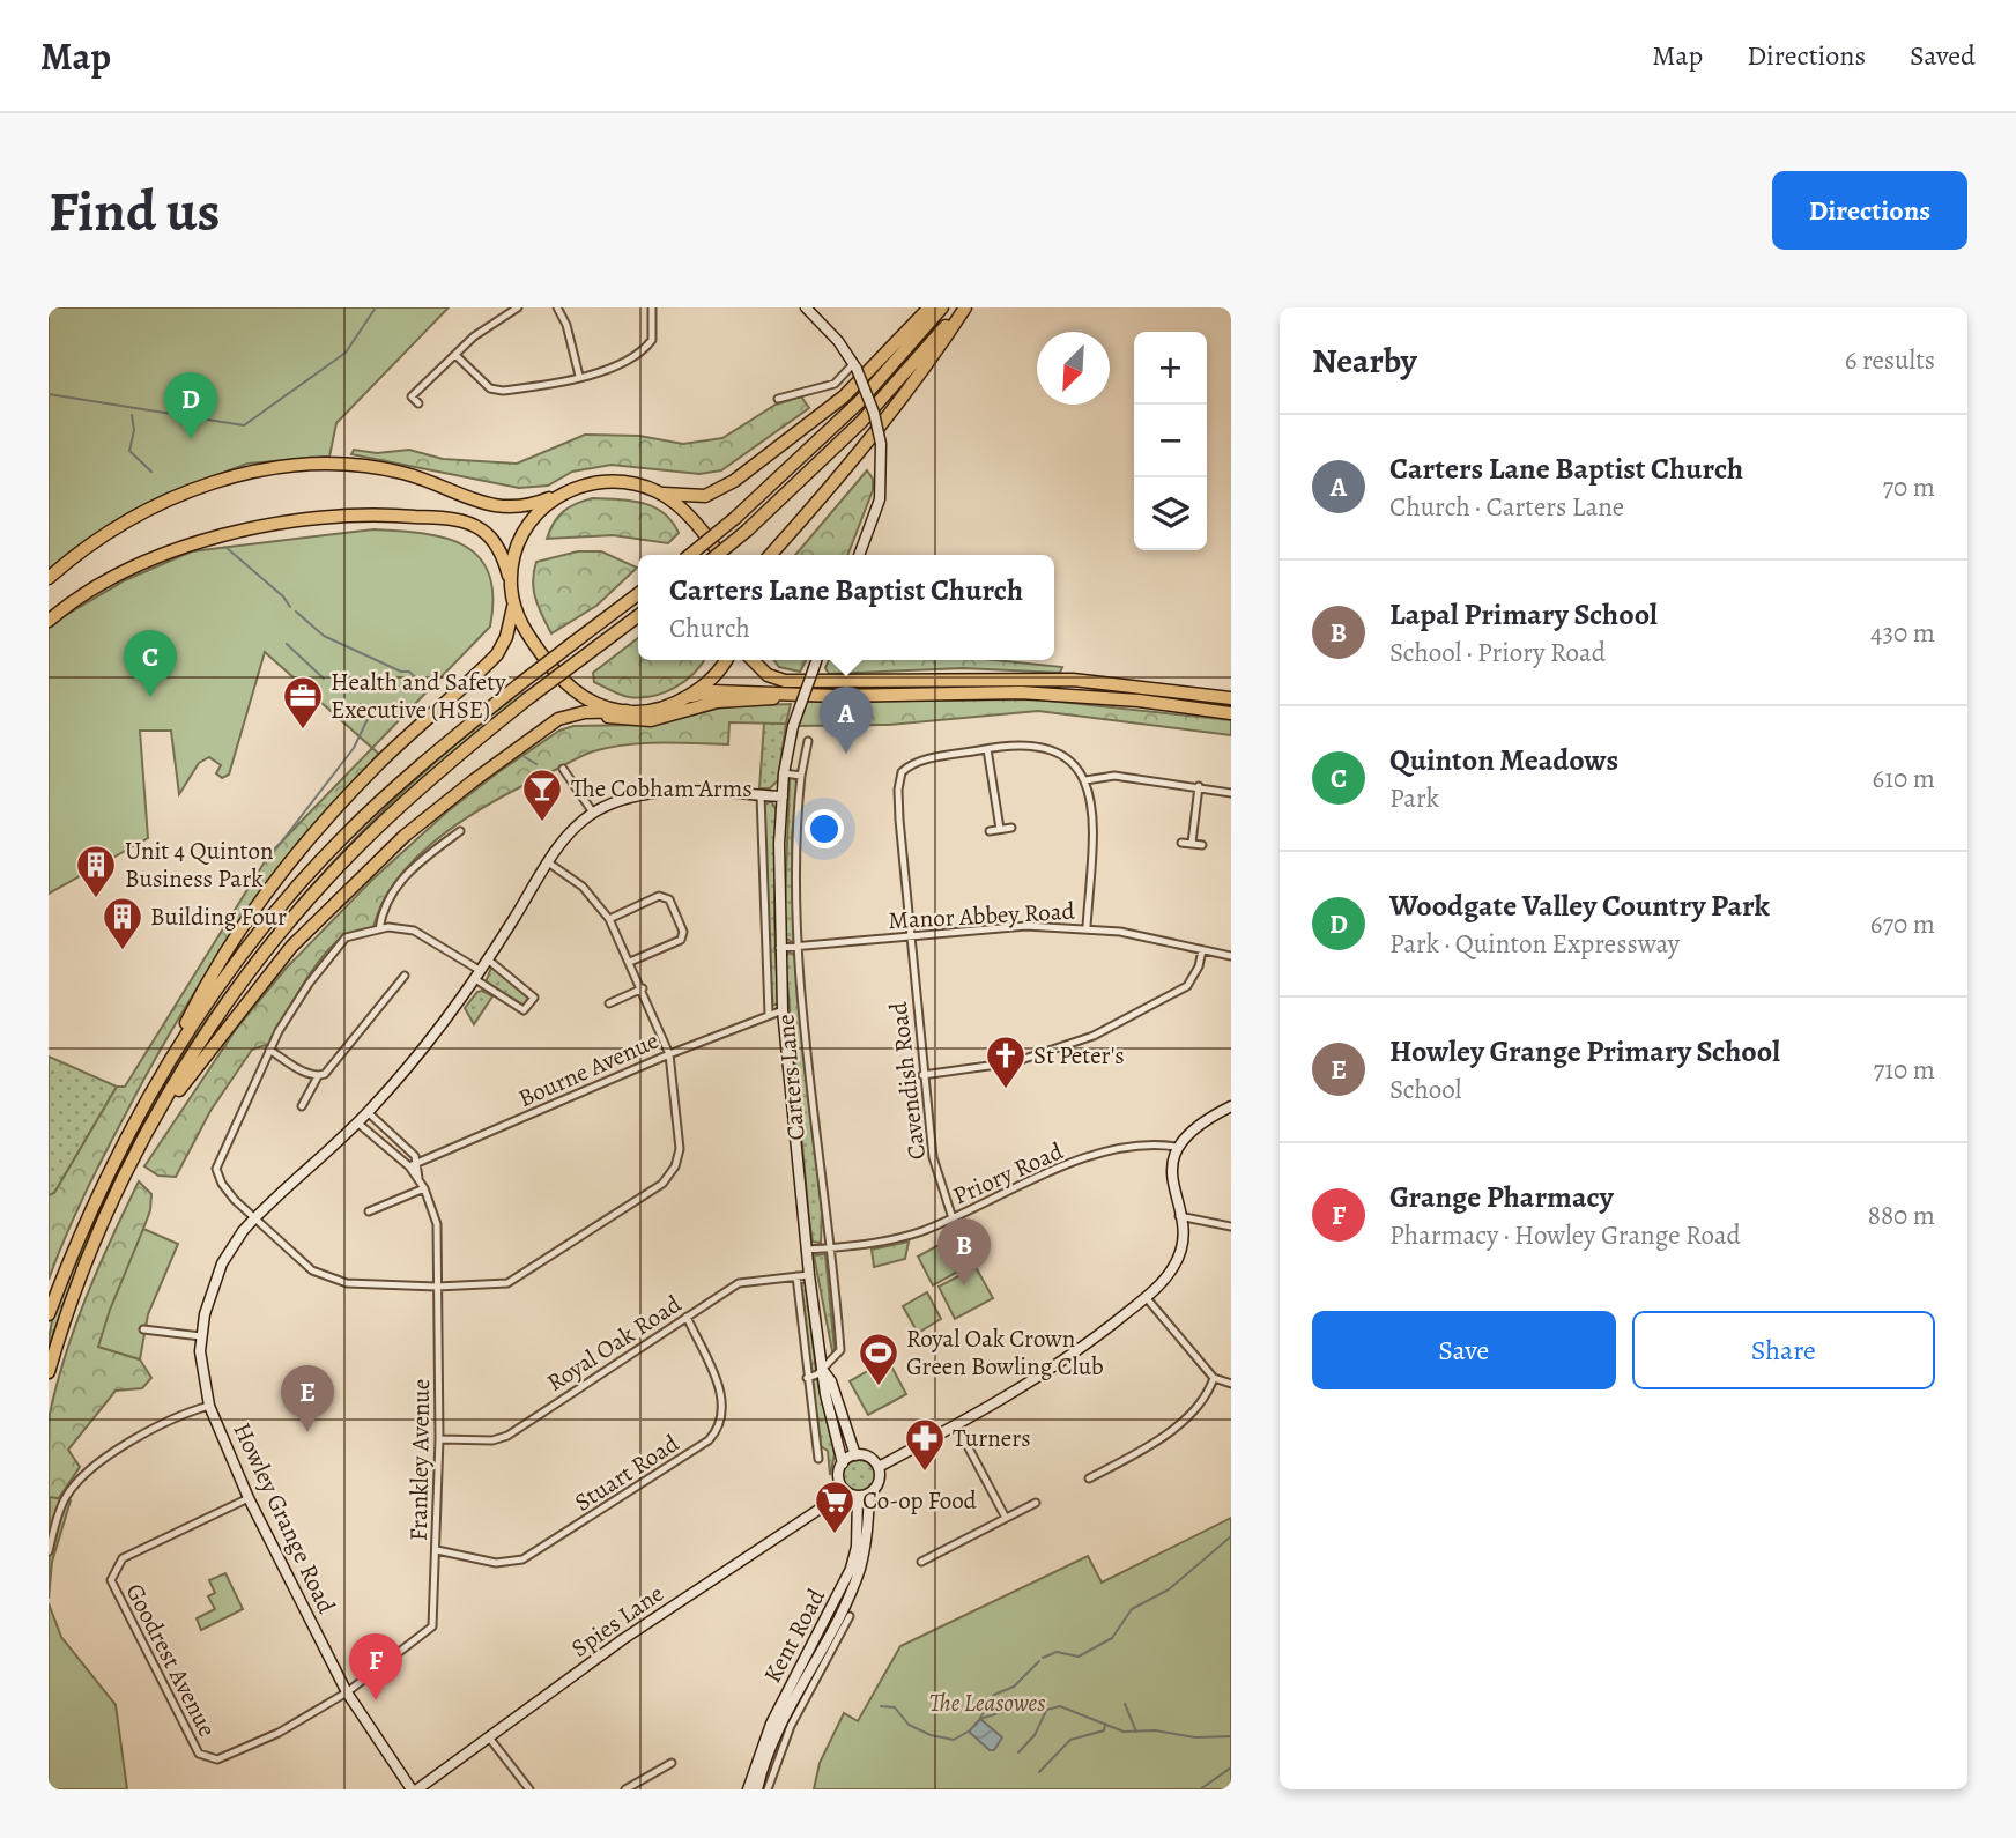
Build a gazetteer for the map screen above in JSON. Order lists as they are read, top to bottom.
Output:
{
  "streets": {
    "street": [
      "Manor Abbey Road",
      "Bourne Avenue",
      "Carters Lane",
      "Cavendish Road",
      "Priory Road",
      "Royal Oak Road",
      "Frankley Avenue",
      "Stuart Road",
      "Howley Grange Road",
      "Spies Lane",
      "Kent Road",
      "Goodrest Avenue"
    ]
  },
  "crossings": [
    ["Manor Abbey Road", "Carters Lane"],
    ["Manor Abbey Road", "Cavendish Road"],
    ["Bourne Avenue", "Carters Lane"],
    ["Bourne Avenue", "Frankley Avenue"],
    ["Carters Lane", "Priory Road"],
    ["Carters Lane", "Royal Oak Road"],
    ["Carters Lane", "Howley Grange Road"],
    ["Carters Lane", "Spies Lane"],
    ["Carters Lane", "Kent Road"],
    ["Cavendish Road", "Priory Road"],
    ["Royal Oak Road", "Frankley Avenue"],
    ["Royal Oak Road", "Stuart Road"],
    ["Frankley Avenue", "Stuart Road"],
    ["Frankley Avenue", "Howley Grange Road"],
    ["Frankley Avenue", "Goodrest Avenue"],
    ["Howley Grange Road", "Spies Lane"],
    ["Howley Grange Road", "Goodrest Avenue"],
    ["Spies Lane", "Kent Road"]
  ],
  "parks": ["The Leasowes"],
  "places": {
    "office": ["Health and Safety Executive (HSE)"],
    "bar": ["The Cobham Arms"],
    "building": ["Unit 4 Quinton Business Park", "Building Four"],
    "church": ["St Peter's"],
    "sports": ["Royal Oak Crown Green Bowling Club"],
    "pharmacy": ["Turners"],
    "supermarket": ["Co-op Food"]
  },
  "north": "bottom left",
  "page": {
    "header": "Map",
    "nav": ["Map", "Directions", "Saved"],
    "buttons": [
      "Directions",
      ["Save", "Share"]
    ],
    "title": "Find us",
    "heading": ["Nearby", "6 results"],
    "map_buttons": ["+", "−"],
    "pins": [
      "D",
      "C",
      "A",
      "B",
      "E",
      "F"
    ],
    "list": [
      {
        "mark": "A",
        "name": "Carters Lane Baptist Church",
        "note": "Church · Carters Lane",
        "value": "70 m"
      },
      {
        "mark": "B",
        "name": "Lapal Primary School",
        "note": "School · Priory Road",
        "value": "430 m"
      },
      {
        "mark": "C",
        "name": "Quinton Meadows",
        "note": "Park",
        "value": "610 m"
      },
      {
        "mark": "D",
        "name": "Woodgate Valley Country Park",
        "note": "Park · Quinton Expressway",
        "value": "670 m"
      },
      {
        "mark": "E",
        "name": "Howley Grange Primary School",
        "note": "School",
        "value": "710 m"
      },
      {
        "mark": "F",
        "name": "Grange Pharmacy",
        "note": "Pharmacy · Howley Grange Road",
        "value": "880 m"
      }
    ],
    "popup": ["Carters Lane Baptist Church", "Church"]
  }
}
